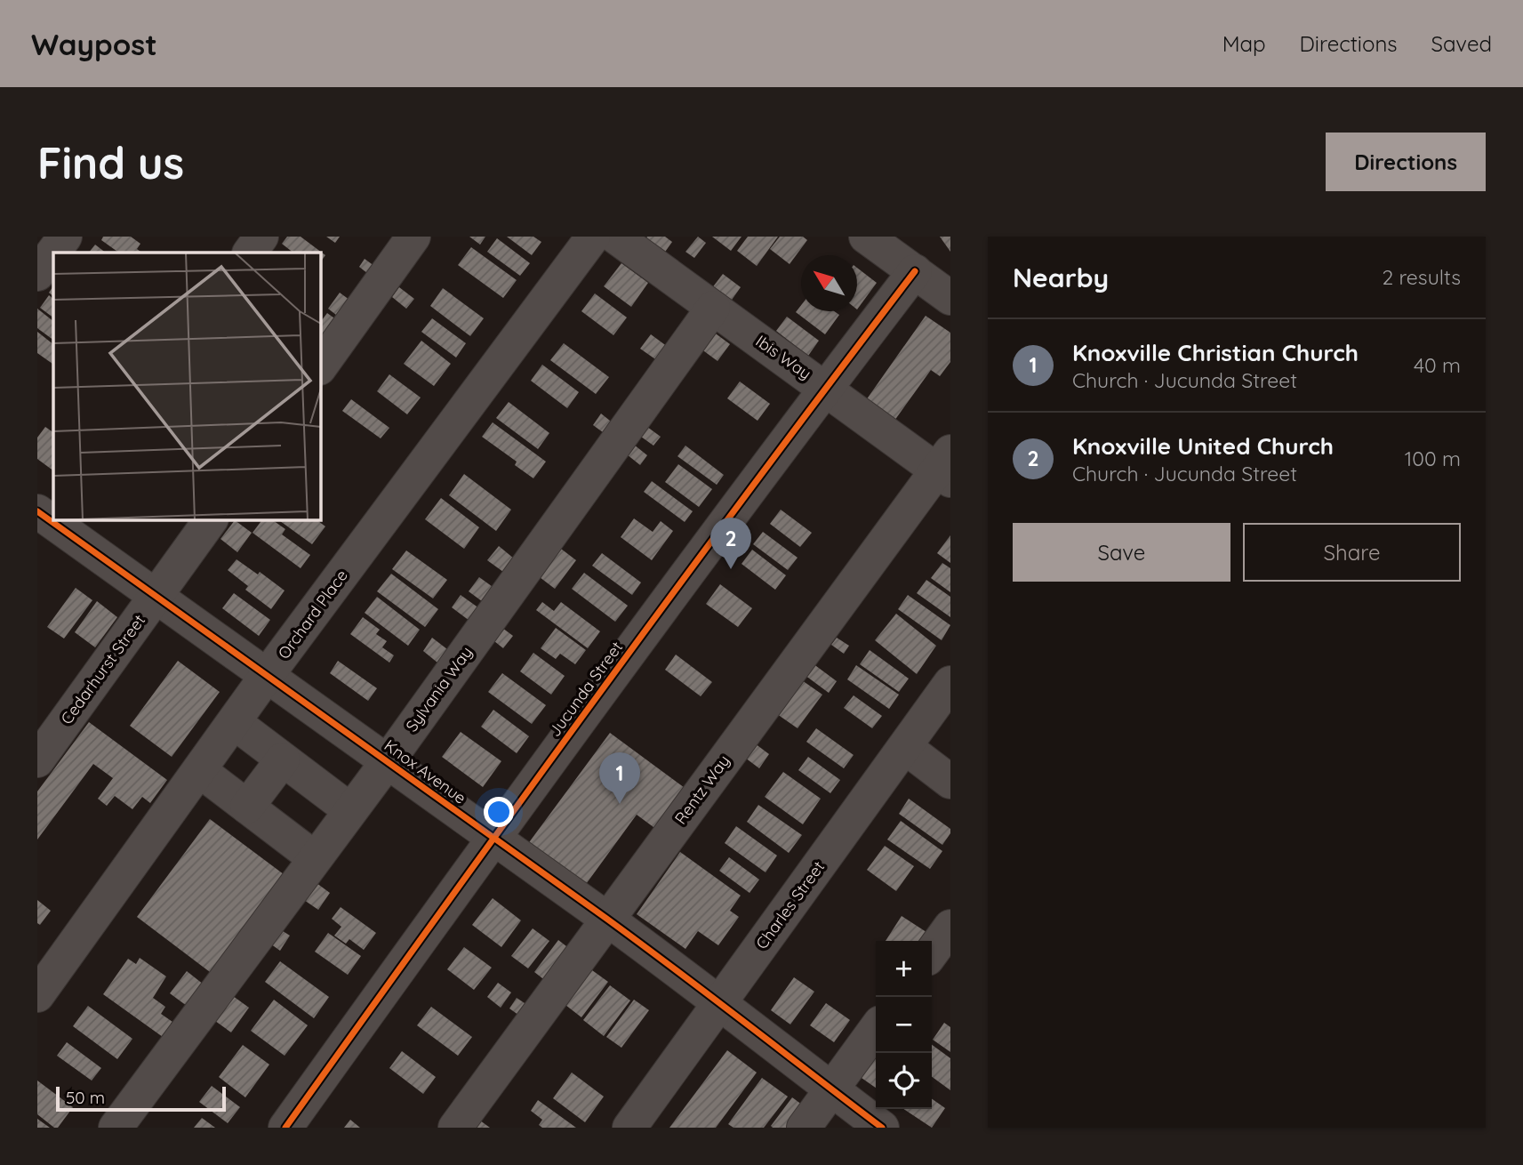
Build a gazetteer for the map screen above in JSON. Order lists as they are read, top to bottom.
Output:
{
  "streets": {
    "street": [
      "Ibis Way",
      "Orchard Place",
      "Cedarhurst Street",
      "Sylvania Way",
      "Jucunda Street",
      "Knox Avenue",
      "Rentz Way",
      "Charles Street"
    ]
  },
  "crossings": [
    ["Ibis Way", "Sylvania Way"],
    ["Ibis Way", "Jucunda Street"],
    ["Ibis Way", "Rentz Way"],
    ["Orchard Place", "Knox Avenue"],
    ["Cedarhurst Street", "Knox Avenue"],
    ["Sylvania Way", "Knox Avenue"],
    ["Jucunda Street", "Knox Avenue"],
    ["Knox Avenue", "Rentz Way"],
    ["Knox Avenue", "Charles Street"]
  ],
  "scale_bar": "50 m",
  "north": "top left",
  "page": {
    "header": "Waypost",
    "nav": ["Map", "Directions", "Saved"],
    "buttons": [
      "Directions",
      ["Save", "Share"]
    ],
    "title": "Find us",
    "heading": ["Nearby", "2 results"],
    "list": [
      {
        "mark": "1",
        "name": "Knoxville Christian Church",
        "note": "Church · Jucunda Street",
        "value": "40 m"
      },
      {
        "mark": "2",
        "name": "Knoxville United Church",
        "note": "Church · Jucunda Street",
        "value": "100 m"
      }
    ],
    "pins": ["2", "1"],
    "map_buttons": ["+", "−"],
    "scale": "50 m"
  }
}
